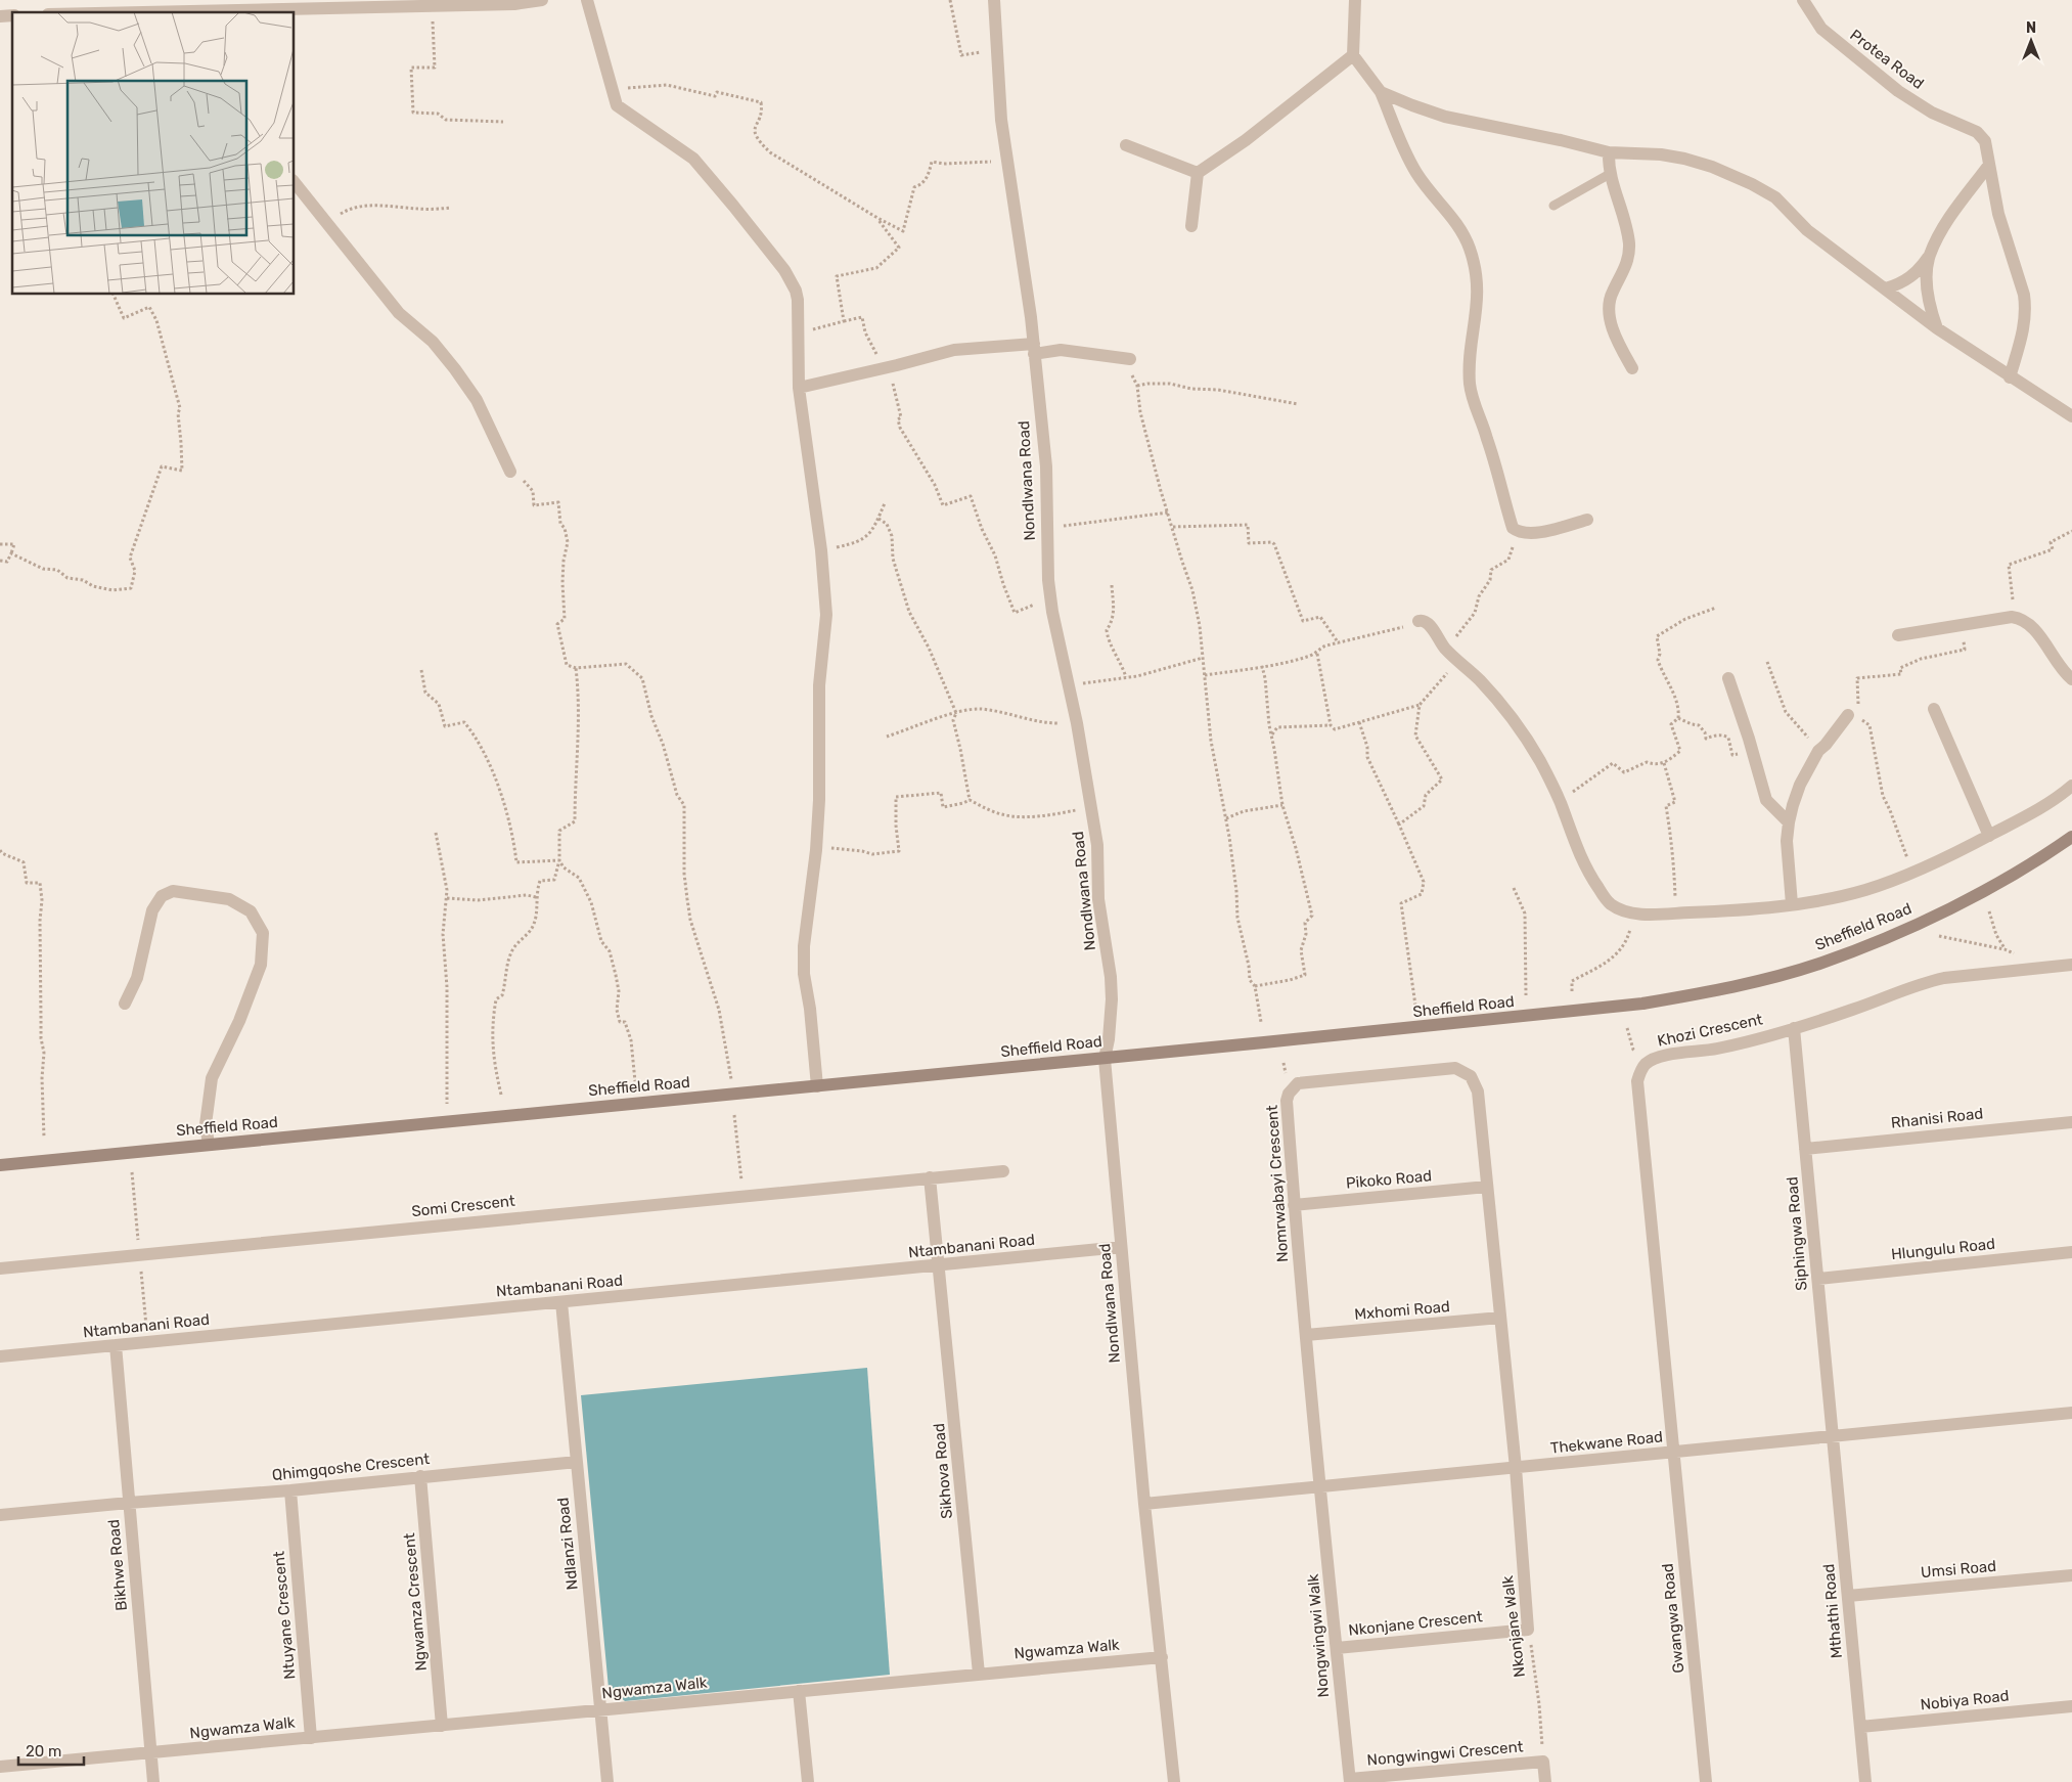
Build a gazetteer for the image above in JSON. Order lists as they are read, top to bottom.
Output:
{
  "streets": {
    "street": [
      "Protea Road",
      "Nondlwana Road",
      "Sheffield Road",
      "Khozi Crescent",
      "Rhanisi Road",
      "Pikoko Road",
      "Nomrwabayi Crescent",
      "Somi Crescent",
      "Siphingwa Road",
      "Ntambanani Road",
      "Hlungulu Road",
      "Mxhomi Road",
      "Thekwane Road",
      "Qhimgqoshe Crescent",
      "Sikhova Road",
      "Ndlanzi Road",
      "Bikhwe Road",
      "Umsi Road",
      "Ngwamza Crescent",
      "Mthathi Road",
      "Ntuyane Crescent",
      "Gwangwa Road",
      "Nkonjane Crescent",
      "Nkonjane Walk",
      "Nongwingwi Walk",
      "Ngwamza Walk",
      "Nobiya Road",
      "Nongwingwi Crescent"
    ]
  },
  "crossings": [
    ["Nondlwana Road", "Sheffield Road"],
    ["Nondlwana Road", "Ntambanani Road"],
    ["Nondlwana Road", "Thekwane Road"],
    ["Nondlwana Road", "Ngwamza Walk"],
    ["Khozi Crescent", "Siphingwa Road"],
    ["Khozi Crescent", "Thekwane Road"],
    ["Khozi Crescent", "Gwangwa Road"],
    ["Rhanisi Road", "Siphingwa Road"],
    ["Pikoko Road", "Nomrwabayi Crescent"],
    ["Nomrwabayi Crescent", "Mxhomi Road"],
    ["Nomrwabayi Crescent", "Thekwane Road"],
    ["Nomrwabayi Crescent", "Nkonjane Walk"],
    ["Nomrwabayi Crescent", "Nongwingwi Walk"],
    ["Siphingwa Road", "Hlungulu Road"],
    ["Siphingwa Road", "Thekwane Road"],
    ["Siphingwa Road", "Mthathi Road"],
    ["Ntambanani Road", "Sikhova Road"],
    ["Ntambanani Road", "Ndlanzi Road"],
    ["Ntambanani Road", "Bikhwe Road"],
    ["Thekwane Road", "Mthathi Road"],
    ["Thekwane Road", "Gwangwa Road"],
    ["Thekwane Road", "Nkonjane Walk"],
    ["Thekwane Road", "Nongwingwi Walk"],
    ["Qhimgqoshe Crescent", "Ndlanzi Road"],
    ["Qhimgqoshe Crescent", "Bikhwe Road"],
    ["Qhimgqoshe Crescent", "Ngwamza Crescent"],
    ["Qhimgqoshe Crescent", "Ntuyane Crescent"],
    ["Sikhova Road", "Ngwamza Walk"],
    ["Ndlanzi Road", "Ngwamza Walk"],
    ["Bikhwe Road", "Ngwamza Walk"],
    ["Umsi Road", "Mthathi Road"],
    ["Ngwamza Crescent", "Ngwamza Walk"],
    ["Mthathi Road", "Nobiya Road"],
    ["Ntuyane Crescent", "Ngwamza Walk"],
    ["Nkonjane Crescent", "Nkonjane Walk"],
    ["Nkonjane Crescent", "Nongwingwi Walk"],
    ["Nkonjane Walk", "Nongwingwi Crescent"],
    ["Nongwingwi Walk", "Nongwingwi Crescent"]
  ],
  "scale_bar": "20 m",
  "north": "top"
}
